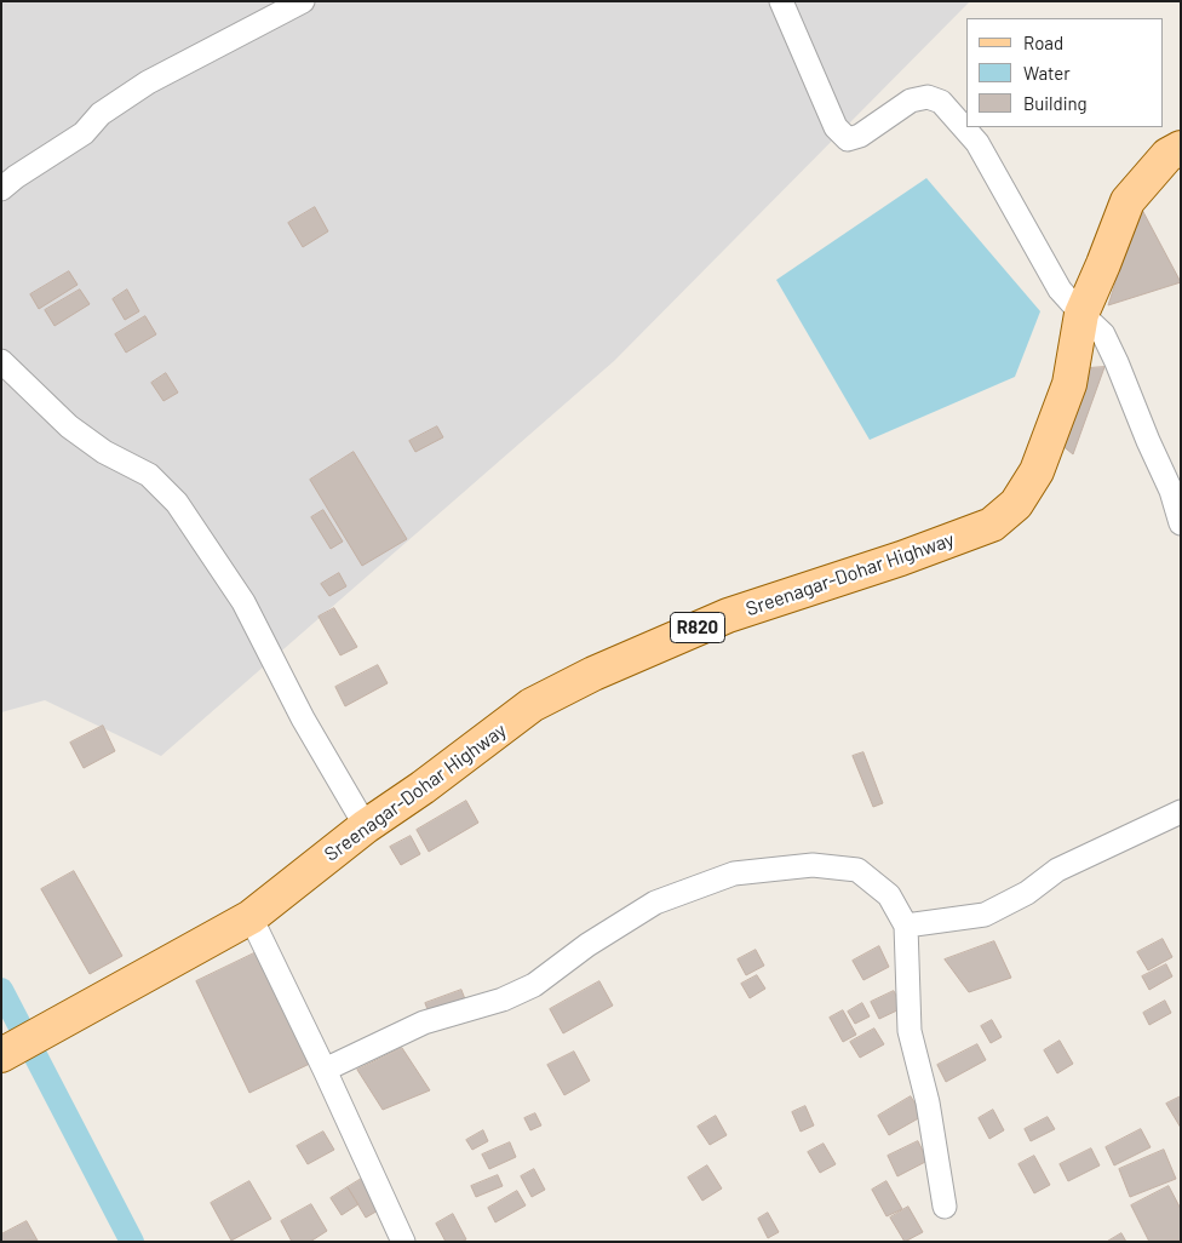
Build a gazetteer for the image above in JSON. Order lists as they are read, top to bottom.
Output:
{
  "streets": {
    "main road": ["Sreenagar-Dohar Highway", "R820"]
  },
  "legend": ["Road", "Water", "Building"]
}
